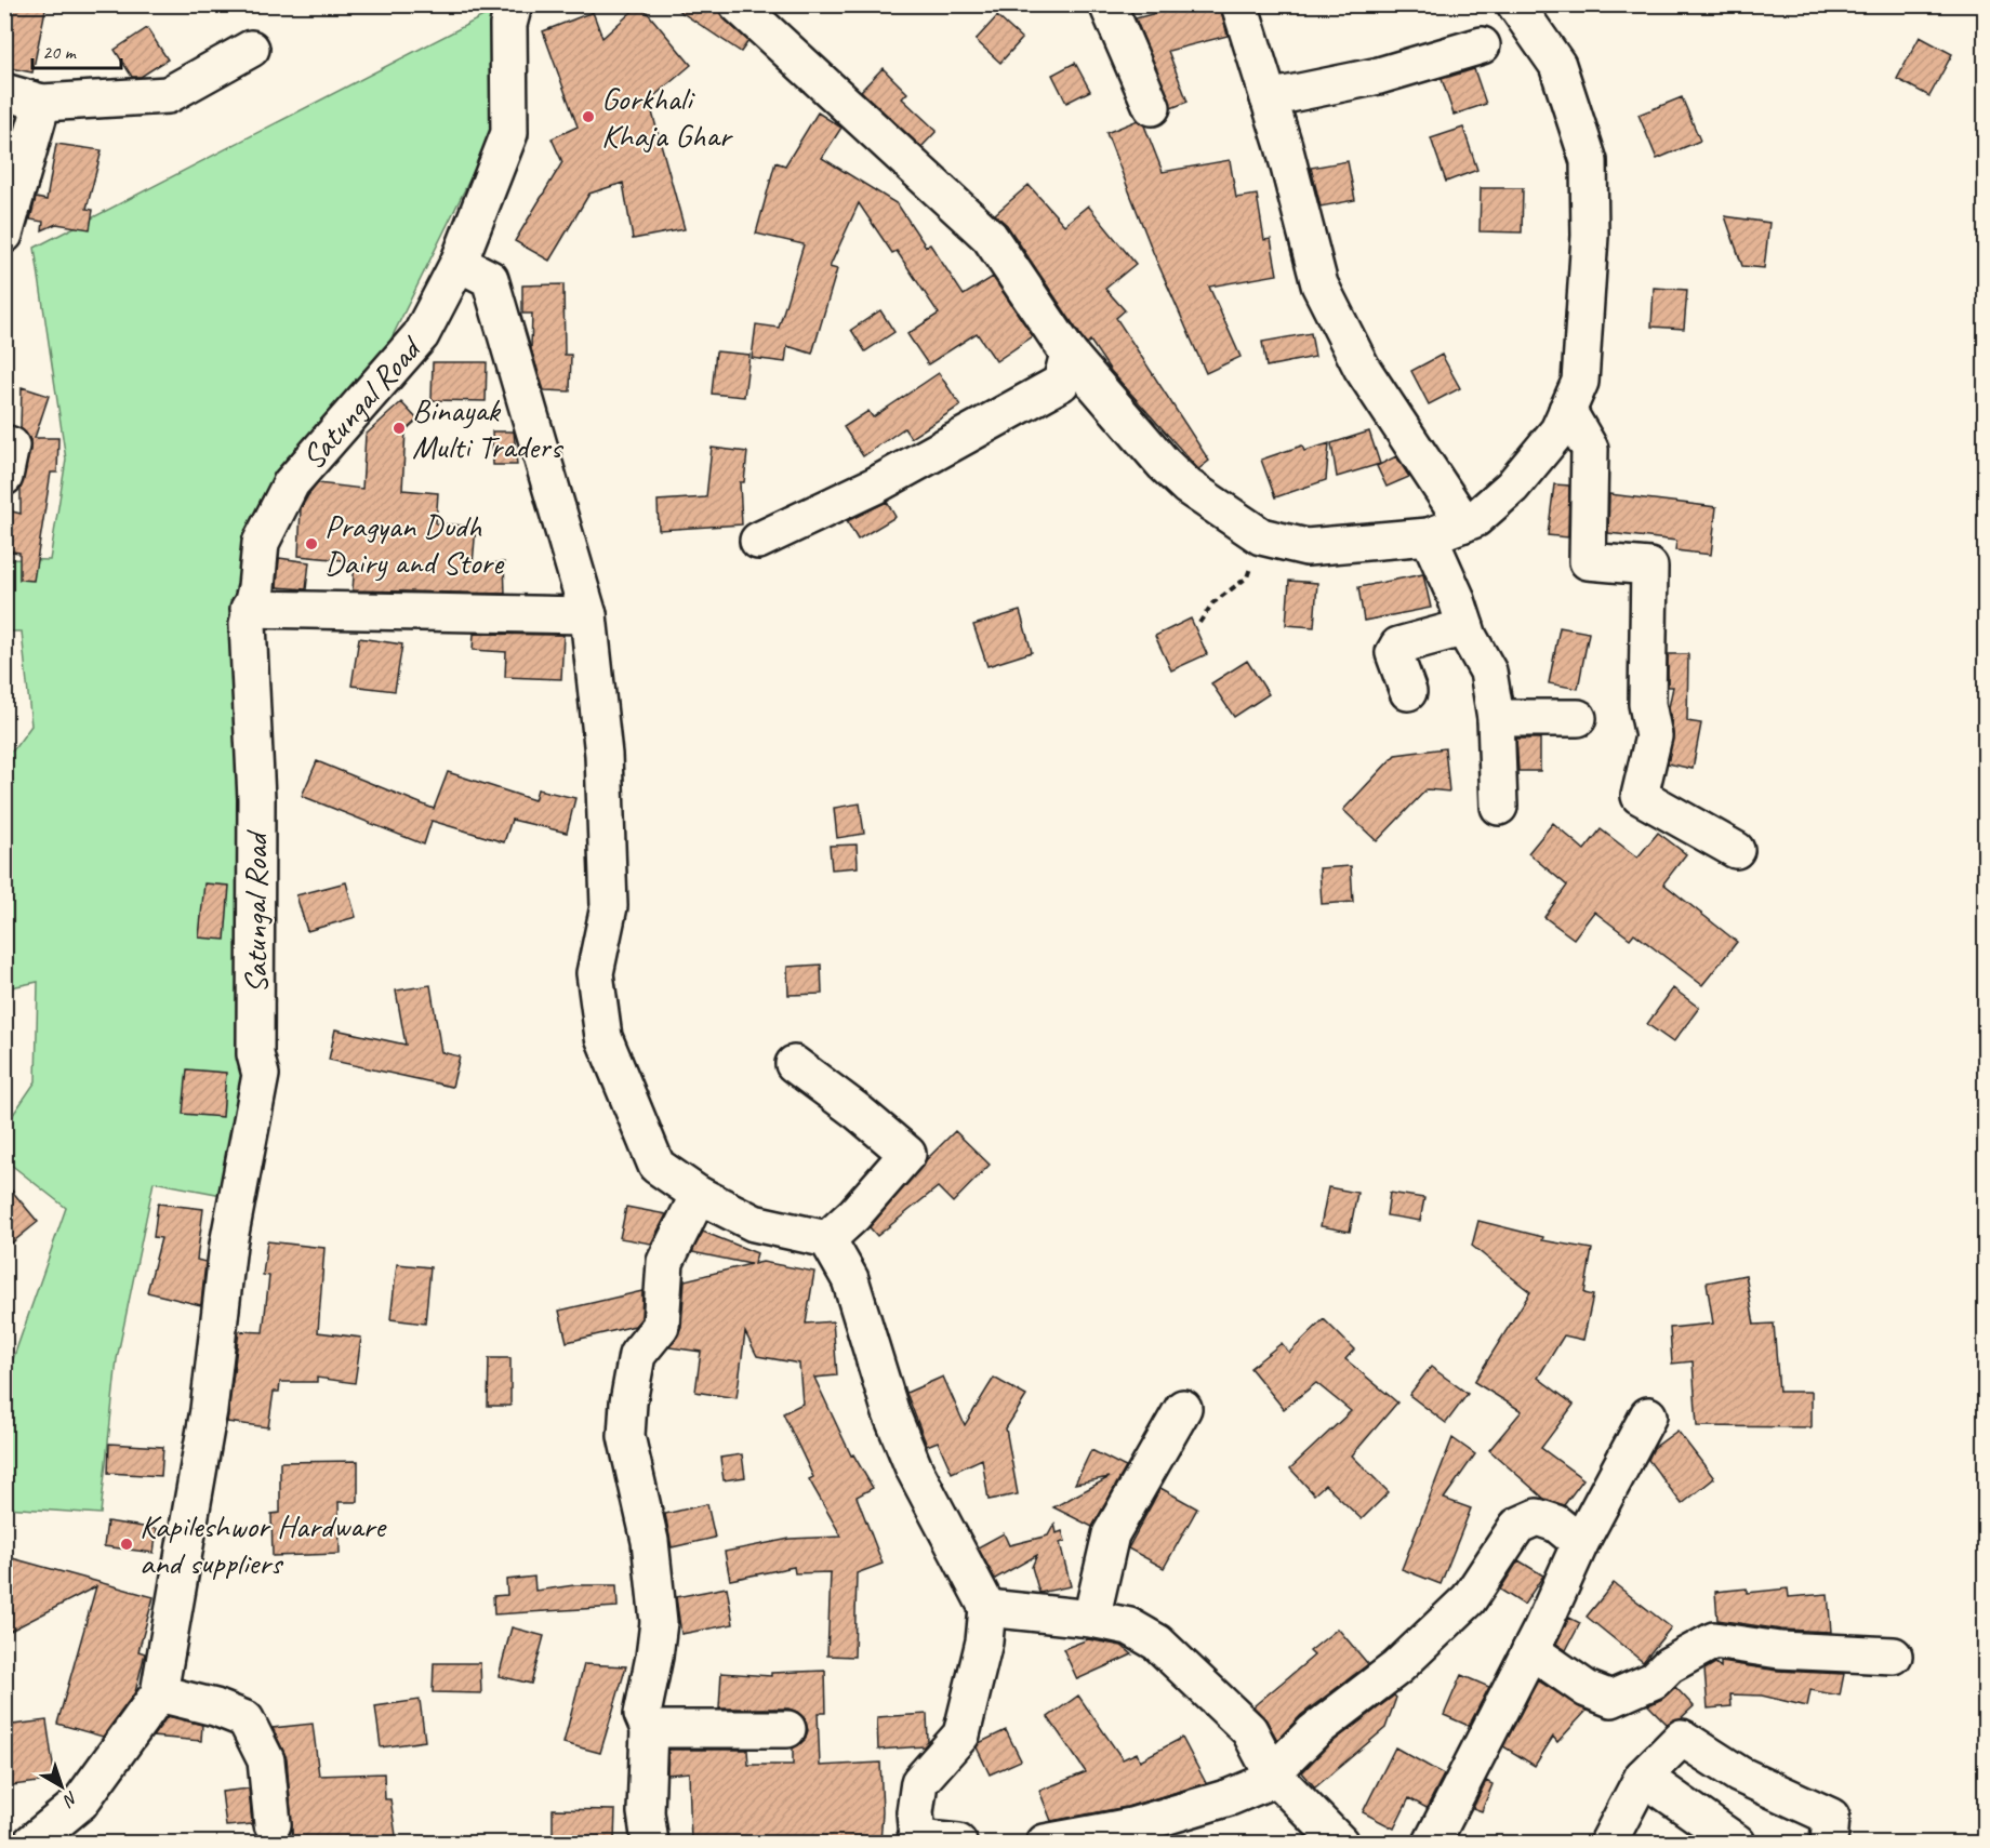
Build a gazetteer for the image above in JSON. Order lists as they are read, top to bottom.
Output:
{
  "streets": {
    "street": ["Satungal Road"]
  },
  "places": [
    "Gorkhali Khaja Ghar",
    "Binayak Multi Traders",
    "Pragyan Dudh Dairy and Store",
    "Kapileshwor Hardware and suppliers"
  ],
  "scale_bar": "20 m",
  "north": "bottom right"
}
